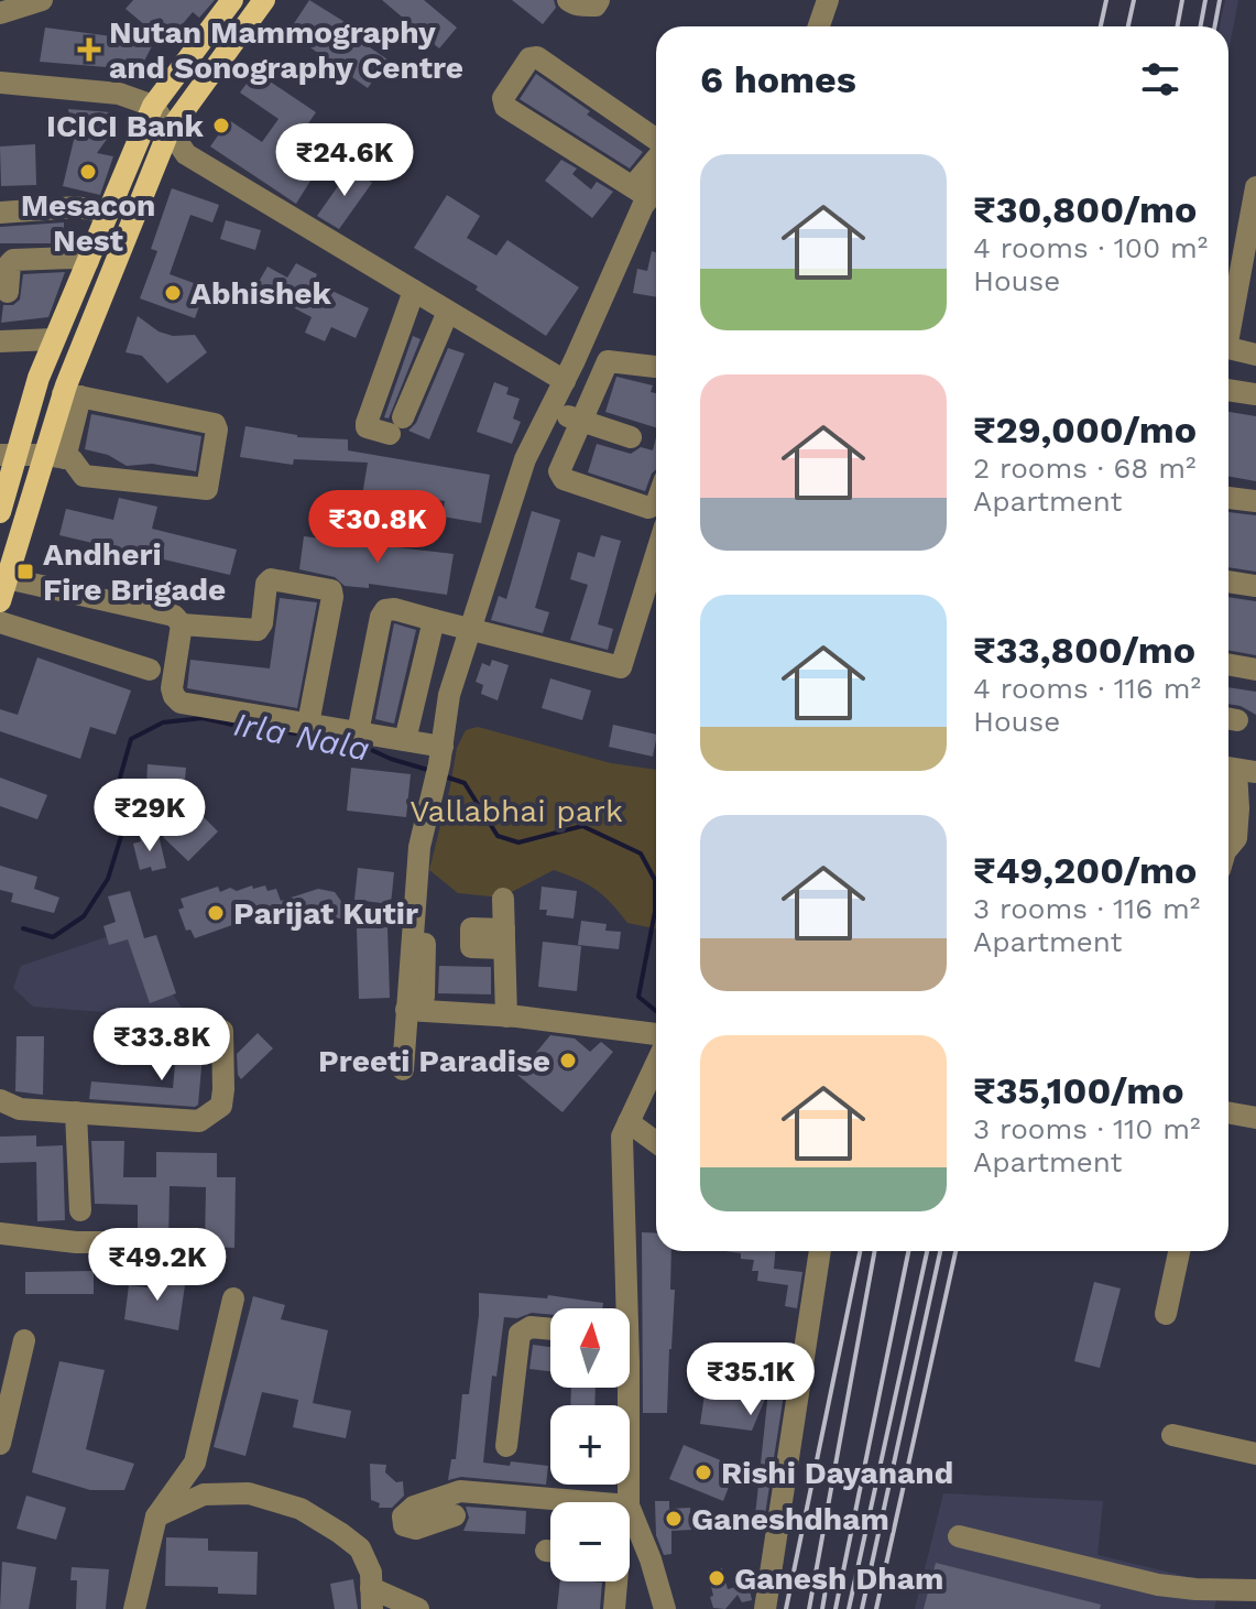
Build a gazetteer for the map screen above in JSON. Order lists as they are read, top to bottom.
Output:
{
  "water": ["Irla Nala"],
  "parks": ["Vallabhai park"],
  "places": {
    "health": ["Nutan Mammography and Sonography Centre"],
    "other": [
      "ICICI Bank",
      "Mesacon Nest",
      "Abhishek",
      "Parijat Kutir",
      "Preeti Paradise",
      "Rishi Dayanand",
      "Ganeshdham",
      "Ganesh Dham"
    ],
    "transit": ["Andheri Fire Brigade"]
  },
  "north": "top",
  "page": {
    "heading": "6 homes",
    "price": [
      "₹24.6K",
      "₹30.8K",
      "₹29K",
      "₹33.8K",
      "₹49.2K",
      "₹35.1K"
    ],
    "list": [
      {
        "name": "₹30,800/mo",
        "note": "4 rooms · 100 m² · House"
      },
      {
        "name": "₹29,000/mo",
        "note": "2 rooms · 68 m² · Apartment"
      },
      {
        "name": "₹33,800/mo",
        "note": "4 rooms · 116 m² · House"
      },
      {
        "name": "₹49,200/mo",
        "note": "3 rooms · 116 m² · Apartment"
      },
      {
        "name": "₹35,100/mo",
        "note": "3 rooms · 110 m² · Apartment"
      }
    ],
    "map_buttons": ["+", "−"]
  }
}
